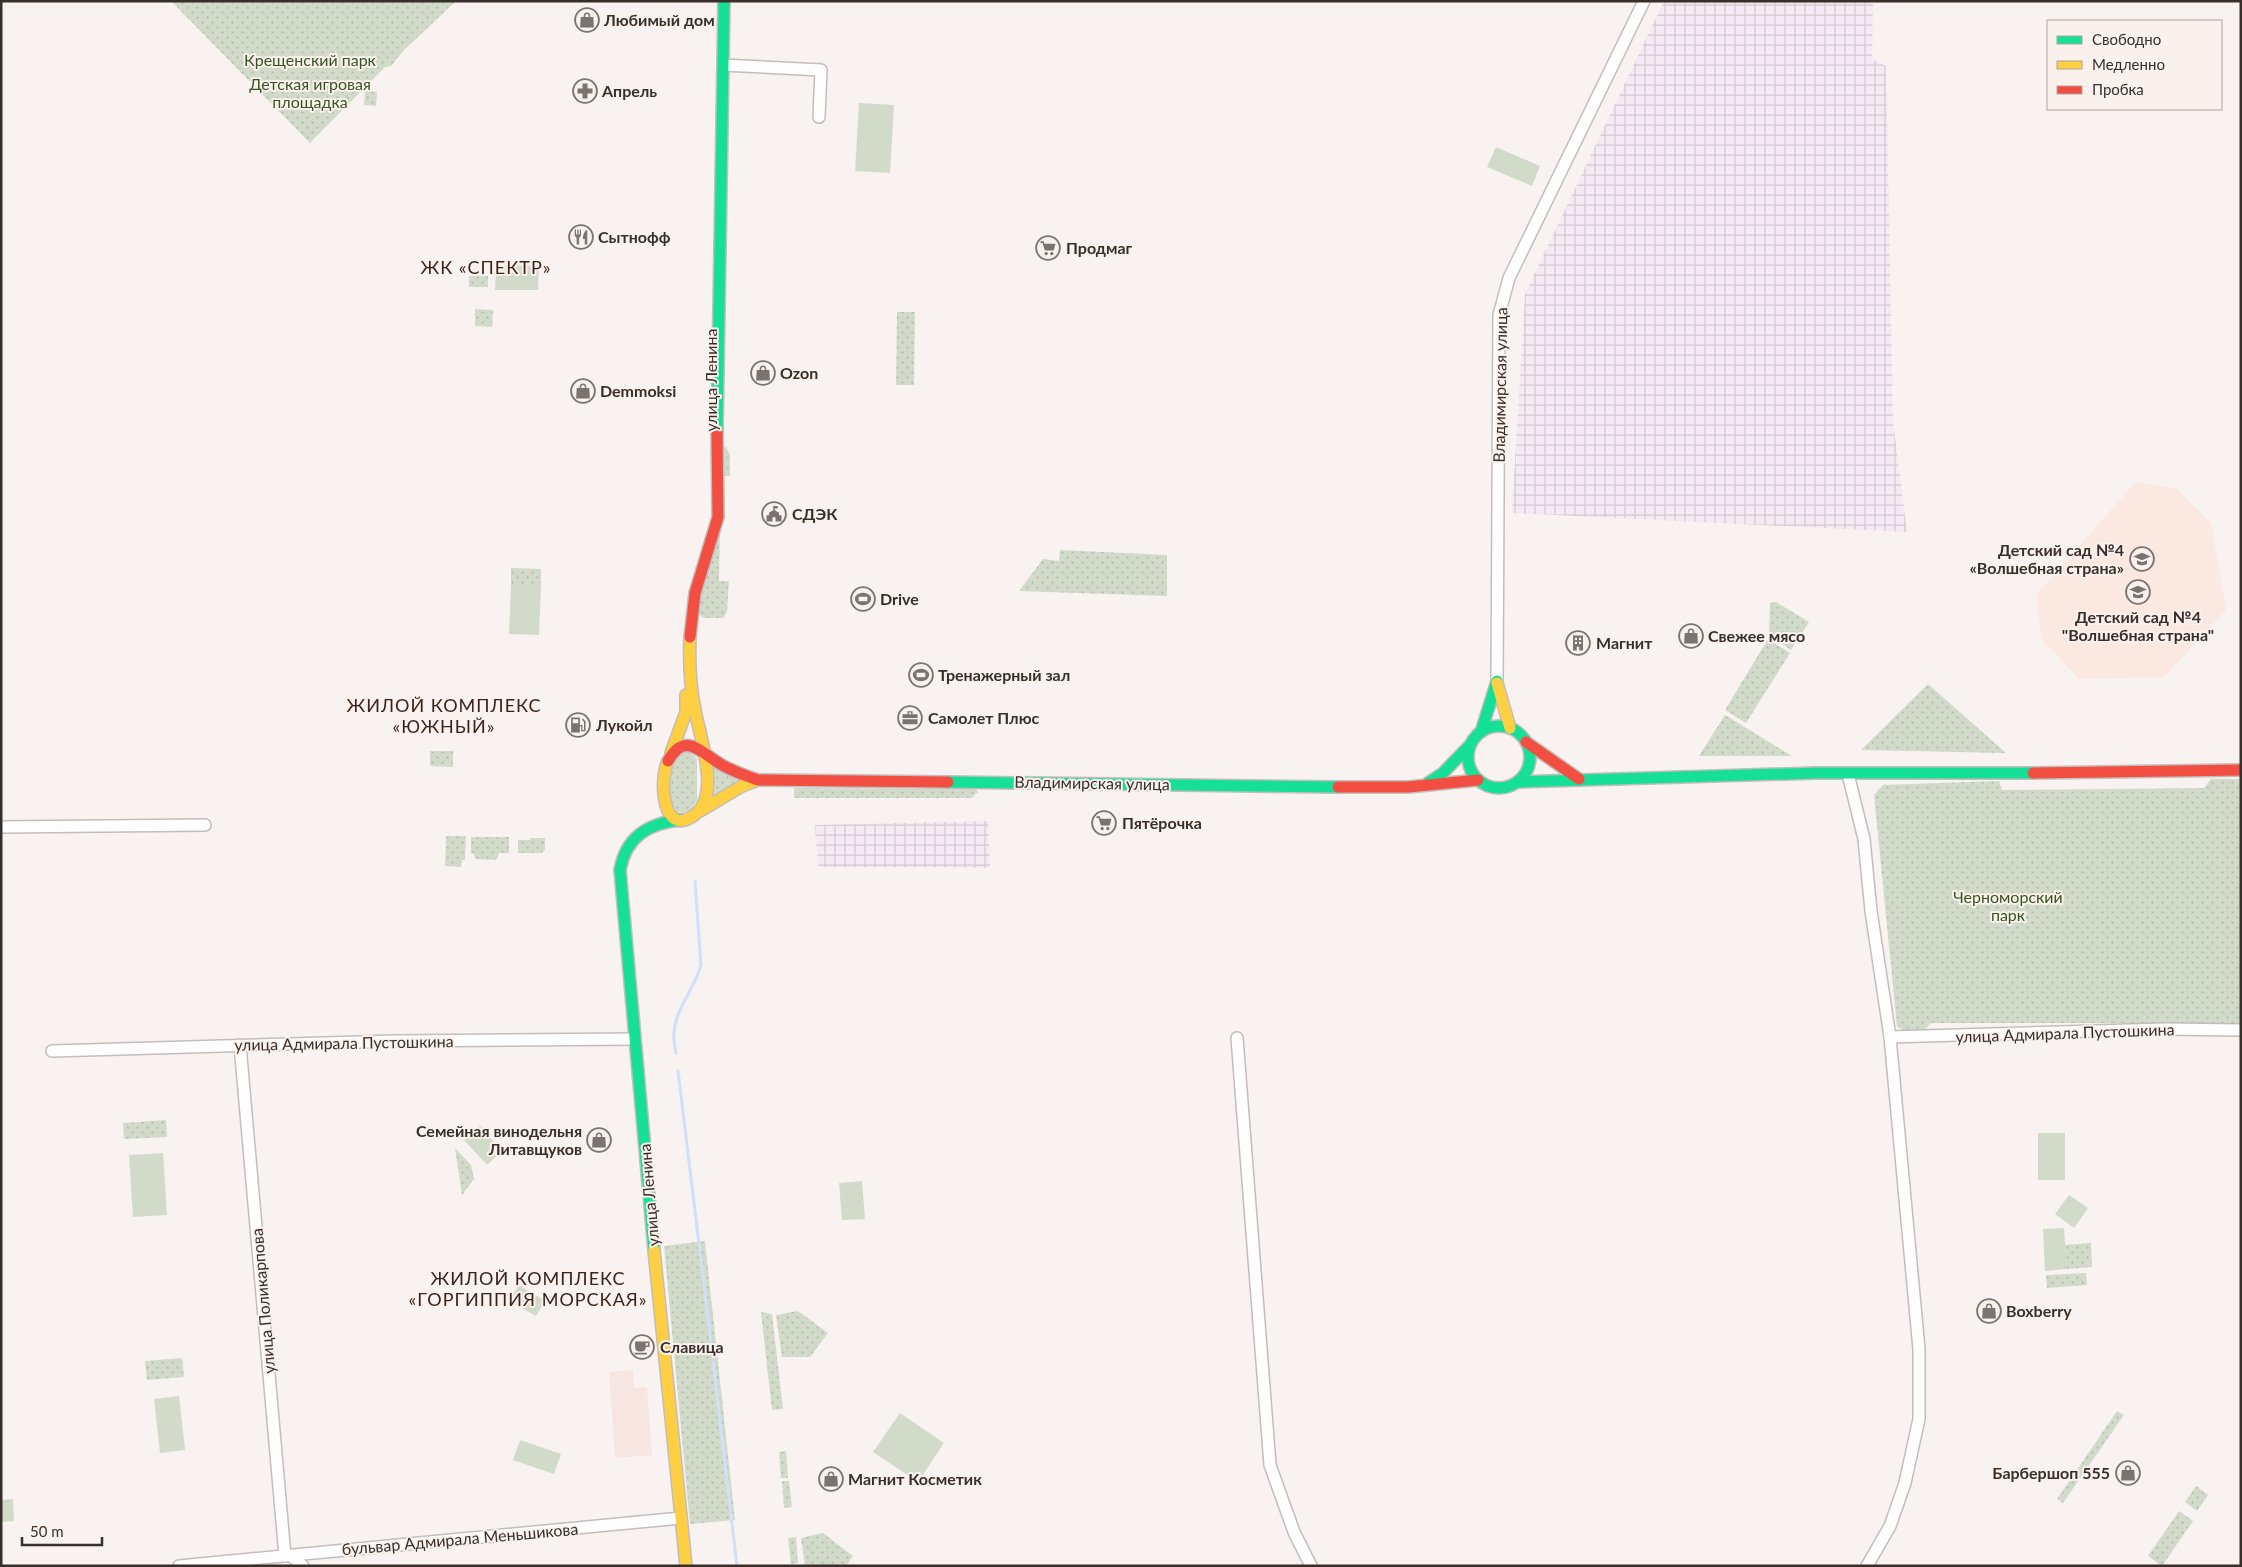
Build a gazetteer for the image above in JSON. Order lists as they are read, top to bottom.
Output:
{
  "streets": {
    "street": [
      "улица Ленина",
      "Владимирская улица",
      "улица Адмирала Пустошкина",
      "улица Поликарпова",
      "бульвар Адмирала Меньшикова"
    ]
  },
  "crossings": [
    ["улица Ленина", "Владимирская улица"],
    ["улица Ленина", "улица Адмирала Пустошкина"],
    ["улица Ленина", "бульвар Адмирала Меньшикова"],
    ["улица Адмирала Пустошкина", "улица Поликарпова"],
    ["улица Поликарпова", "бульвар Адмирала Меньшикова"]
  ],
  "districts": ["ЖК «СПЕКТР»", "ЖИЛОЙ КОМПЛЕКС «ЮЖНЫЙ»", "ЖИЛОЙ КОМПЛЕКС «ГОРГИППИЯ МОРСКАЯ»"],
  "parks": ["Крещенский парк", "Детская игровая площадка", "Черноморский парк"],
  "places": {
    "shop": [
      "Любимый дом",
      "Ozon",
      "Demmoksi",
      "Свежее мясо",
      "Семейная винодельня Литавщуков",
      "Boxberry",
      "Барбершоп 555",
      "Магнит Косметик"
    ],
    "pharmacy": ["Апрель"],
    "restaurant": ["Сытнофф"],
    "supermarket": ["Продмаг", "Пятёрочка"],
    "public building": ["СДЭК"],
    "school or university": ["Детский сад №4 «Волшебная страна»", "Детский сад №4 \"Волшебная страна\""],
    "sports": ["Drive", "Тренажерный зал"],
    "building": ["Магнит"],
    "office": ["Самолет Плюс"],
    "fuel station": ["Лукойл"],
    "cafe": ["Славица"]
  },
  "legend": ["Свободно", "Медленно", "Пробка"],
  "scale_bar": "50 m"
}
